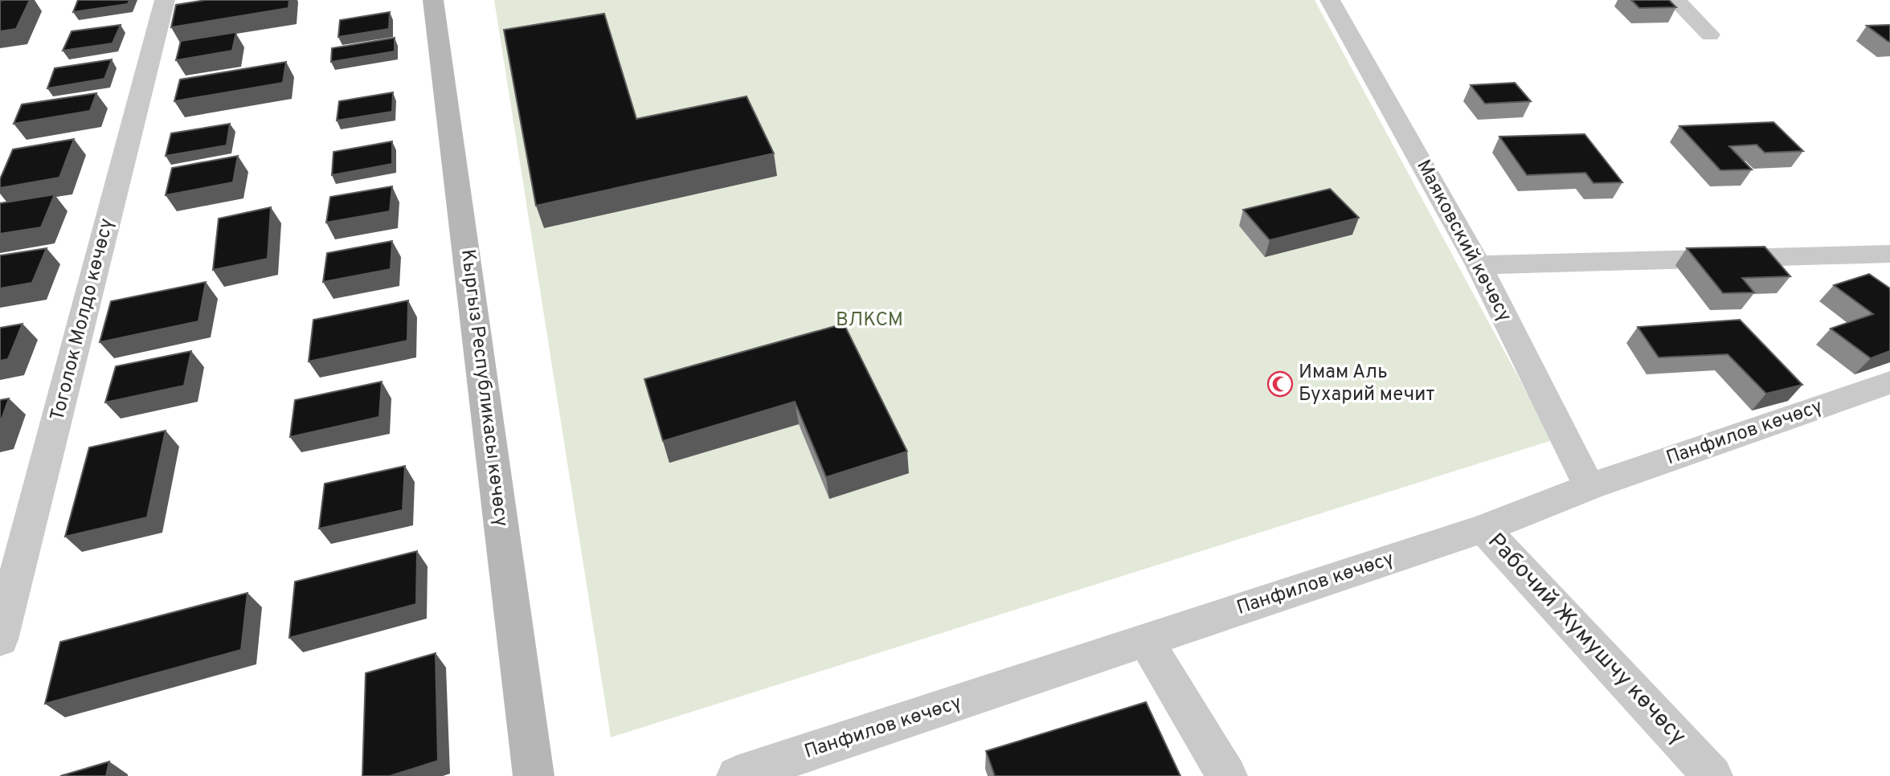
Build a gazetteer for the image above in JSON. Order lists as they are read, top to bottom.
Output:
{
  "streets": {
    "main road": ["Кыргыз Республикасы көчөсү"],
    "street": [
      "Маяковский көчөсү",
      "Тоголок Молдо көчөсү",
      "Панфилов көчөсү",
      "Рабочий Жумушчу көчөсү"
    ]
  },
  "crossings": [
    ["Маяковский көчөсү", "Панфилов көчөсү"],
    ["Панфилов көчөсү", "Рабочий Жумушчу көчөсү"]
  ],
  "parks": ["ВЛКСМ"],
  "places": {
    "mosque": ["Имам Аль Бухарий мечит"]
  }
}
